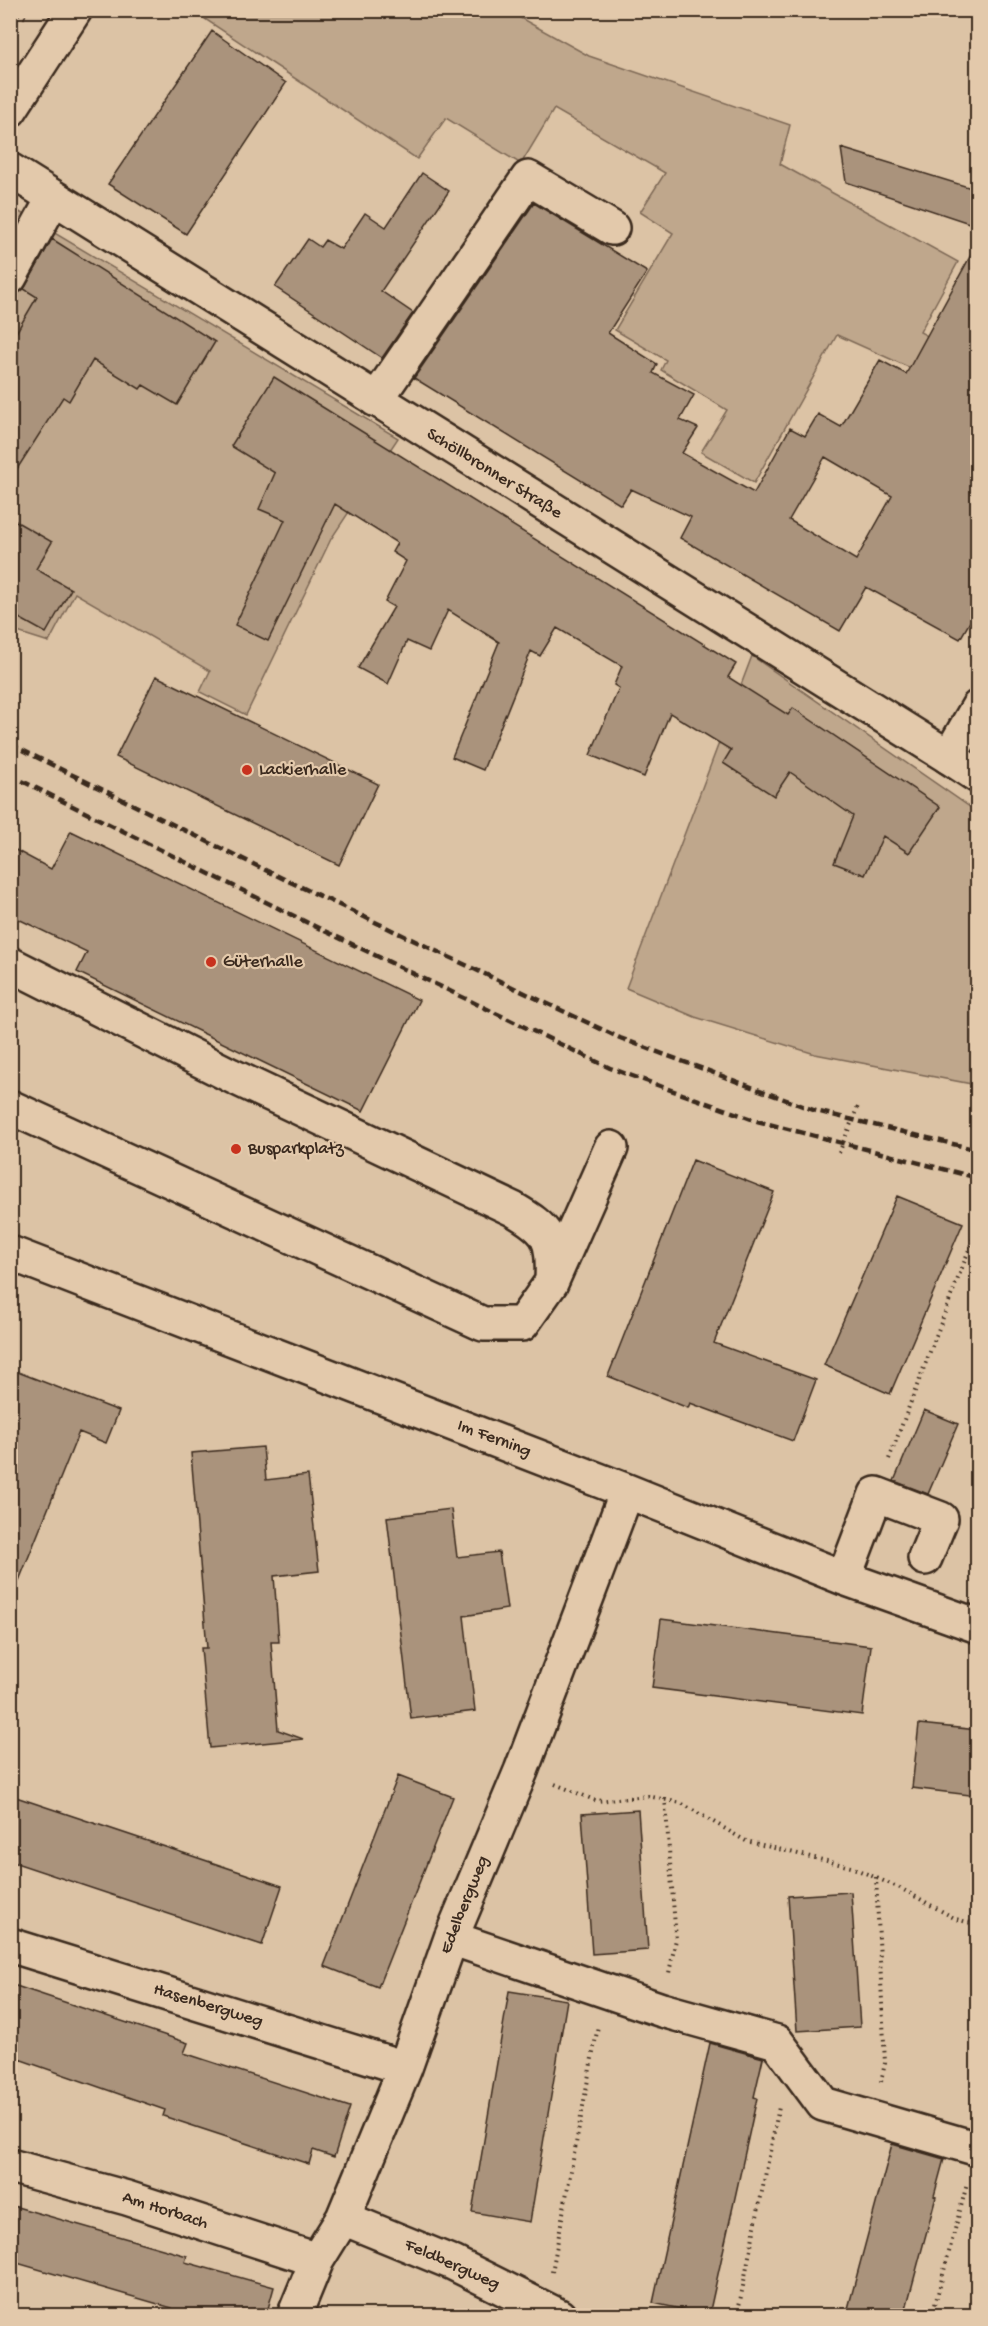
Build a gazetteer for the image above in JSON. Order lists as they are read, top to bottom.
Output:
{
  "streets": {
    "street": [
      "Schöllbronner Straße",
      "Im Ferning",
      "Edelbergweg",
      "Hasenbergweg",
      "Am Horbach",
      "Feldbergweg"
    ]
  },
  "crossings": [
    ["Im Ferning", "Edelbergweg"],
    ["Edelbergweg", "Hasenbergweg"],
    ["Edelbergweg", "Am Horbach"],
    ["Edelbergweg", "Feldbergweg"]
  ],
  "places": ["Lackierhalle", "Güterhalle", "Busparkplatz"]
}
